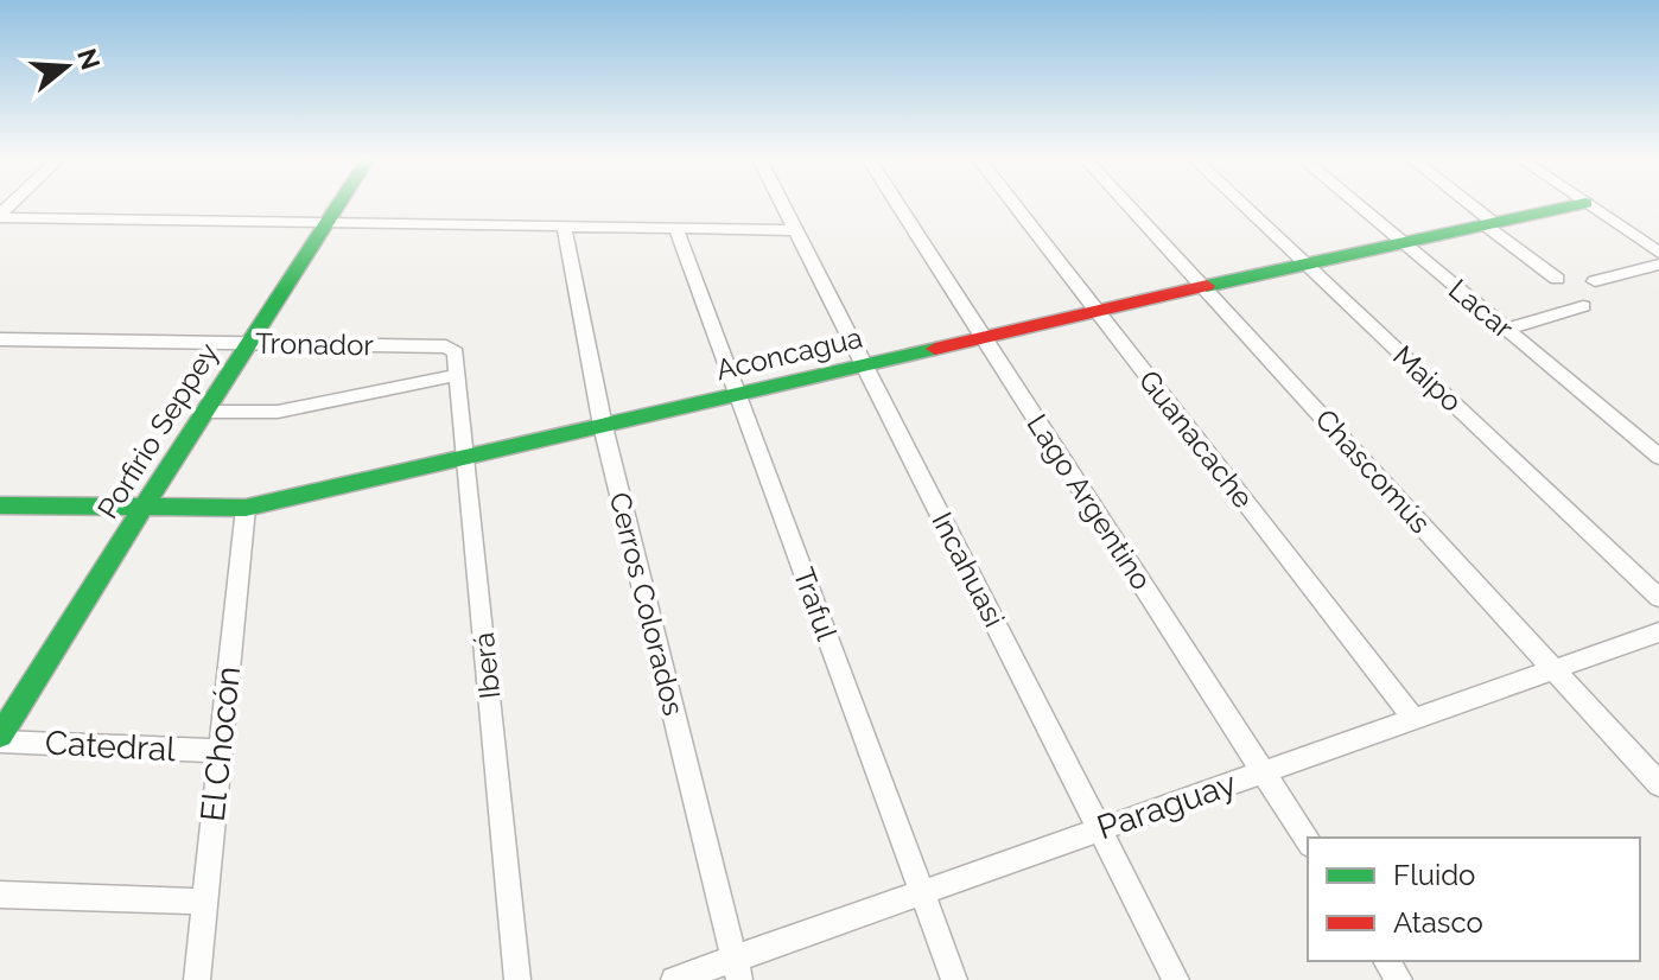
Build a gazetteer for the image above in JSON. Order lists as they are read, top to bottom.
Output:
{
  "streets": {
    "street": [
      "Lacar",
      "Tronador",
      "Aconcagua",
      "Maipo",
      "Porfirio Seppey",
      "Guanacache",
      "Chascomús",
      "Lago Argentino",
      "Incahuasi",
      "Cerros Colorados",
      "Traful",
      "Iberá",
      "El Chocón",
      "Catedral",
      "Paraguay"
    ]
  },
  "crossings": [
    ["Lacar", "Aconcagua"],
    ["Tronador", "Porfirio Seppey"],
    ["Tronador", "Iberá"],
    ["Aconcagua", "Maipo"],
    ["Aconcagua", "Porfirio Seppey"],
    ["Aconcagua", "Guanacache"],
    ["Aconcagua", "Chascomús"],
    ["Aconcagua", "Lago Argentino"],
    ["Aconcagua", "Incahuasi"],
    ["Aconcagua", "Cerros Colorados"],
    ["Aconcagua", "Traful"],
    ["Aconcagua", "Iberá"],
    ["Aconcagua", "El Chocón"],
    ["Porfirio Seppey", "Catedral"],
    ["Guanacache", "Paraguay"],
    ["Chascomús", "Paraguay"],
    ["Lago Argentino", "Paraguay"],
    ["Incahuasi", "Paraguay"],
    ["Cerros Colorados", "Paraguay"],
    ["Traful", "Paraguay"],
    ["El Chocón", "Catedral"]
  ],
  "legend": ["Fluido", "Atasco"],
  "north": "right"
}
